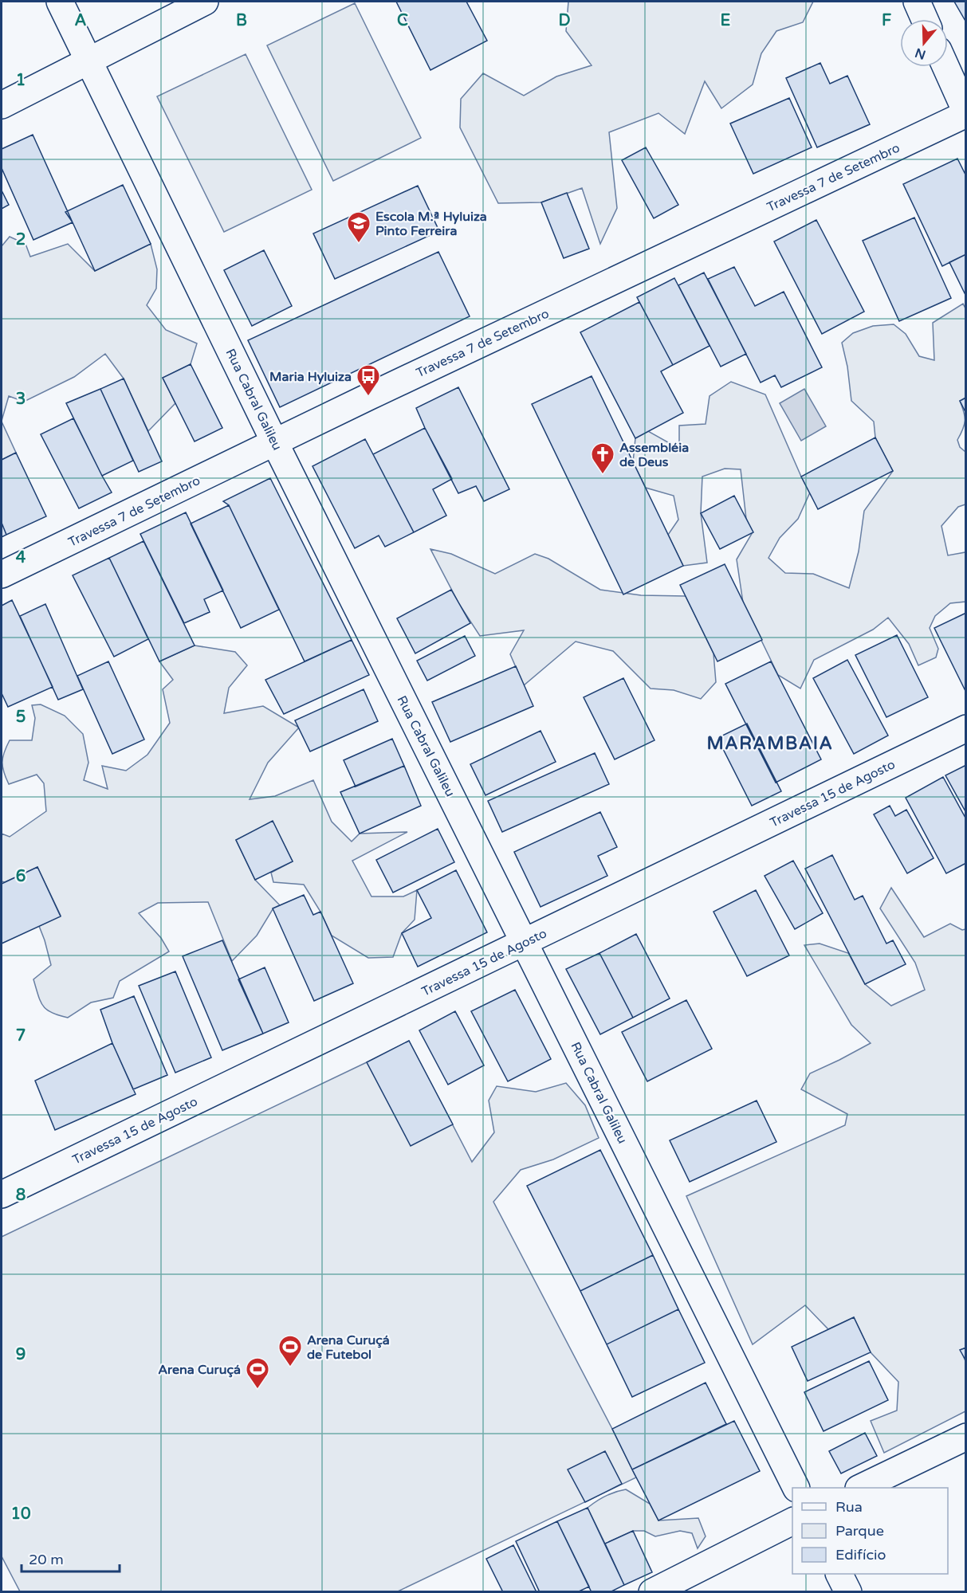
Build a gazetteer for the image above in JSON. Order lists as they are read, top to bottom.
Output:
{
  "streets": {
    "street": ["Travessa 7 de Setembro", "Rua Cabral Galileu", "Travessa 15 de Agosto"]
  },
  "crossings": [
    ["Travessa 7 de Setembro", "Rua Cabral Galileu"],
    ["Rua Cabral Galileu", "Travessa 15 de Agosto"]
  ],
  "districts": ["MARAMBAIA"],
  "places": {
    "school or university": ["Escola M.ª Hyluiza Pinto Ferreira"],
    "bus stop": ["Maria Hyluiza"],
    "church": ["Assembléia de Deus"],
    "sports": ["Arena Curuçá de Futebol", "Arena Curuçá"]
  },
  "legend": ["Rua", "Parque", "Edifício"],
  "scale_bar": "20 m",
  "north": "bottom",
  "grid": {
    "columns": [
      "A",
      "B",
      "C",
      "D",
      "E",
      "F"
    ],
    "rows": [
      "1",
      "2",
      "3",
      "4",
      "5",
      "6",
      "7",
      "8",
      "9",
      "10"
    ]
  }
}
